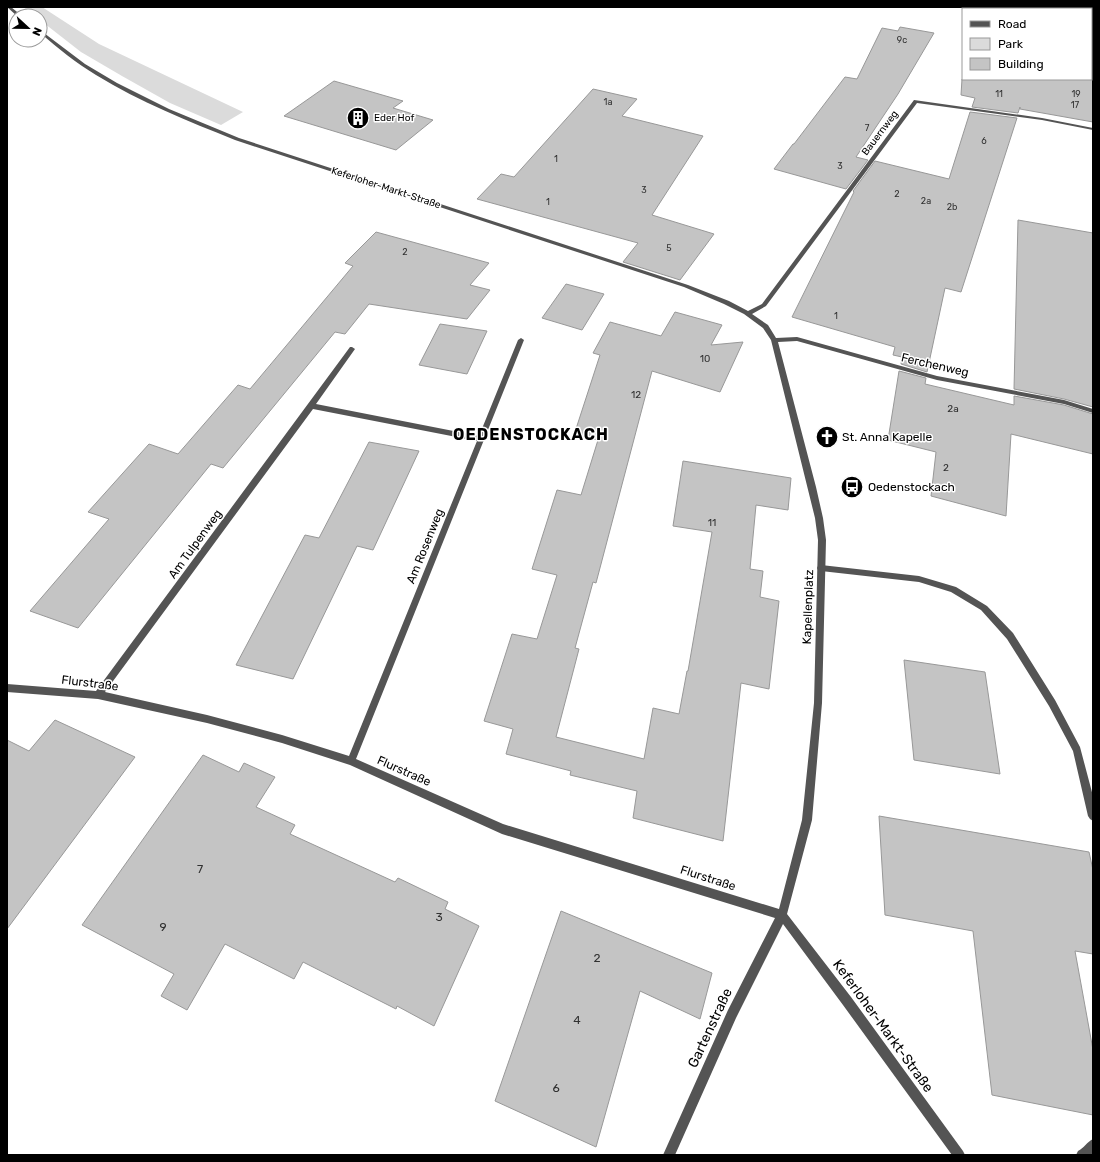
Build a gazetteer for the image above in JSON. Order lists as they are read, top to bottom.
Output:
{
  "streets": {
    "street": [
      "Bauernweg",
      "Keferloher-Markt-Straße",
      "Ferchenweg",
      "Am Tulpenweg",
      "Am Rosenweg",
      "Kapellenplatz",
      "Flurstraße",
      "Gartenstraße"
    ]
  },
  "crossings": [
    ["Bauernweg", "Keferloher-Markt-Straße"],
    ["Bauernweg", "Kapellenplatz"],
    ["Keferloher-Markt-Straße", "Kapellenplatz"],
    ["Keferloher-Markt-Straße", "Flurstraße"],
    ["Keferloher-Markt-Straße", "Gartenstraße"],
    ["Ferchenweg", "Kapellenplatz"],
    ["Am Tulpenweg", "Flurstraße"],
    ["Am Rosenweg", "Flurstraße"],
    ["Kapellenplatz", "Flurstraße"],
    ["Kapellenplatz", "Gartenstraße"],
    ["Flurstraße", "Gartenstraße"]
  ],
  "districts": ["OEDENSTOCKACH"],
  "places": {
    "building": ["Eder Hof"],
    "church": ["St. Anna Kapelle"],
    "bus stop": ["Oedenstockach"]
  },
  "house_numbers": [
    "9c",
    "11",
    "19",
    "1a",
    "17",
    "7",
    "6",
    "1",
    "3",
    "3",
    "2",
    "2a",
    "1",
    "2b",
    "5",
    "2",
    "1",
    "10",
    "12",
    "2a",
    "2",
    "11",
    "7",
    "3",
    "9",
    "2",
    "4",
    "6"
  ],
  "legend": ["Road", "Park", "Building"],
  "north": "right"
}
